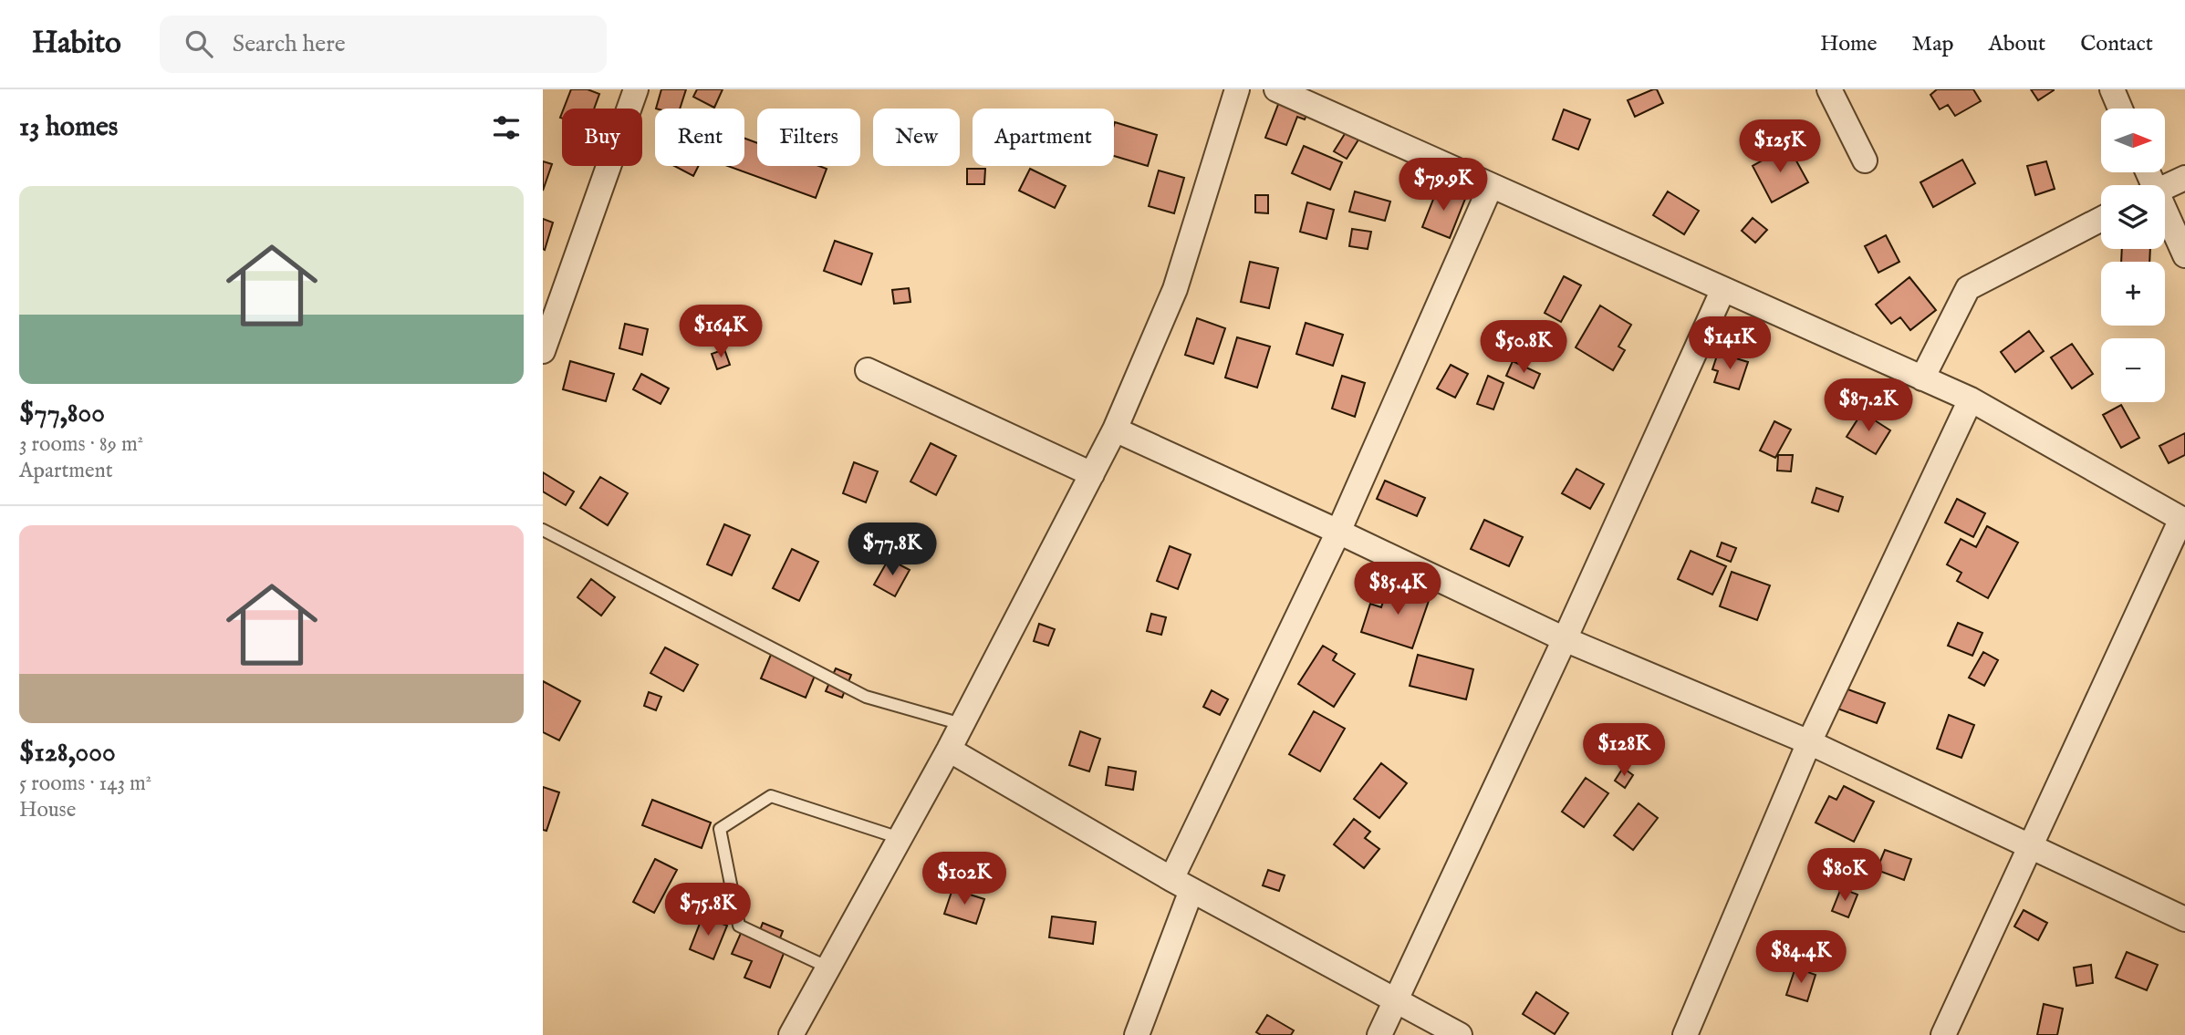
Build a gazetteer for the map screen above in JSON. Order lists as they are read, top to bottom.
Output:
{
  "north": "right",
  "page": {
    "header": "Habito",
    "search": "Search here",
    "nav": [
      "Home",
      "Map",
      "About",
      "Contact"
    ],
    "heading": "13 homes",
    "map_buttons": ["+", "−"],
    "chip": [
      "Buy",
      "Rent",
      "Filters",
      "New",
      "Apartment"
    ],
    "price": [
      "$125K",
      "$79.9K",
      "$164K",
      "$141K",
      "$50.8K",
      "$87.2K",
      "$77.8K",
      "$85.4K",
      "$128K",
      "$80K",
      "$102K",
      "$75.8K",
      "$84.4K"
    ],
    "list": [
      {
        "name": "$77,800",
        "note": "3 rooms · 89 m² · Apartment"
      },
      {
        "name": "$128,000",
        "note": "5 rooms · 143 m² · House"
      }
    ]
  }
}
